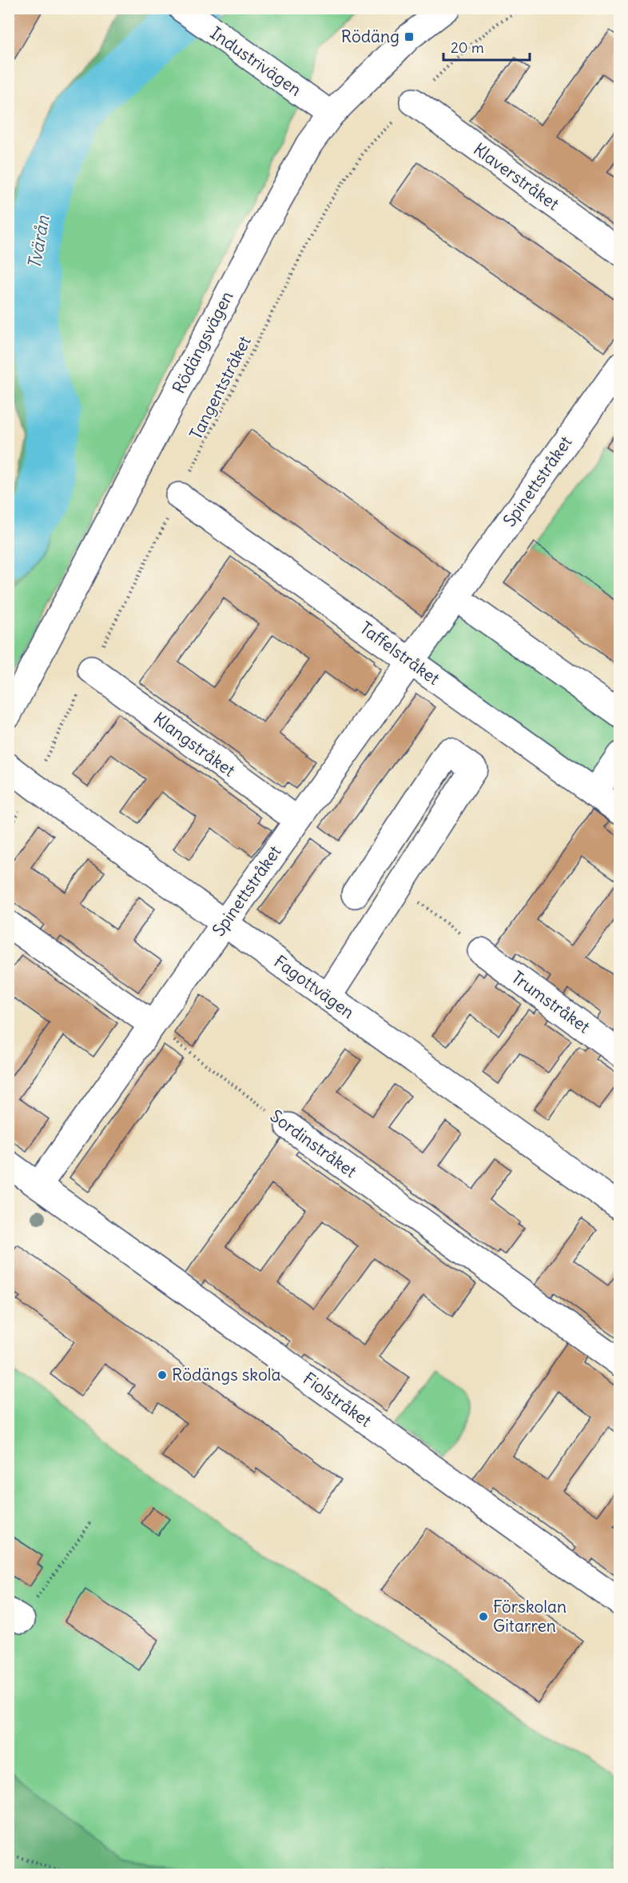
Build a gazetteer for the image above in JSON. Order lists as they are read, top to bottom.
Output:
{
  "streets": {
    "street": [
      "Industrivägen",
      "Klaverstråket",
      "Rödängsvägen",
      "Spinettstråket",
      "Taffelstråket",
      "Klangstråket",
      "Fagottvägen",
      "Trumstråket",
      "Sordinstråket",
      "Fiolstråket"
    ],
    "path": ["Tangentstråket"]
  },
  "crossings": [
    ["Industrivägen", "Rödängsvägen"],
    ["Klaverstråket", "Tangentstråket"],
    ["Tangentstråket", "Taffelstråket"],
    ["Tangentstråket", "Klangstråket"],
    ["Tangentstråket", "Fagottvägen"],
    ["Spinettstråket", "Taffelstråket"],
    ["Spinettstråket", "Klangstråket"],
    ["Spinettstråket", "Fagottvägen"],
    ["Spinettstråket", "Sordinstråket"],
    ["Spinettstråket", "Fiolstråket"]
  ],
  "water": ["Tvärån"],
  "places": {
    "transit": ["Rödäng"],
    "other": ["Rödängs skola", "Förskolan Gitarren"]
  },
  "scale_bar": "20 m"
}
